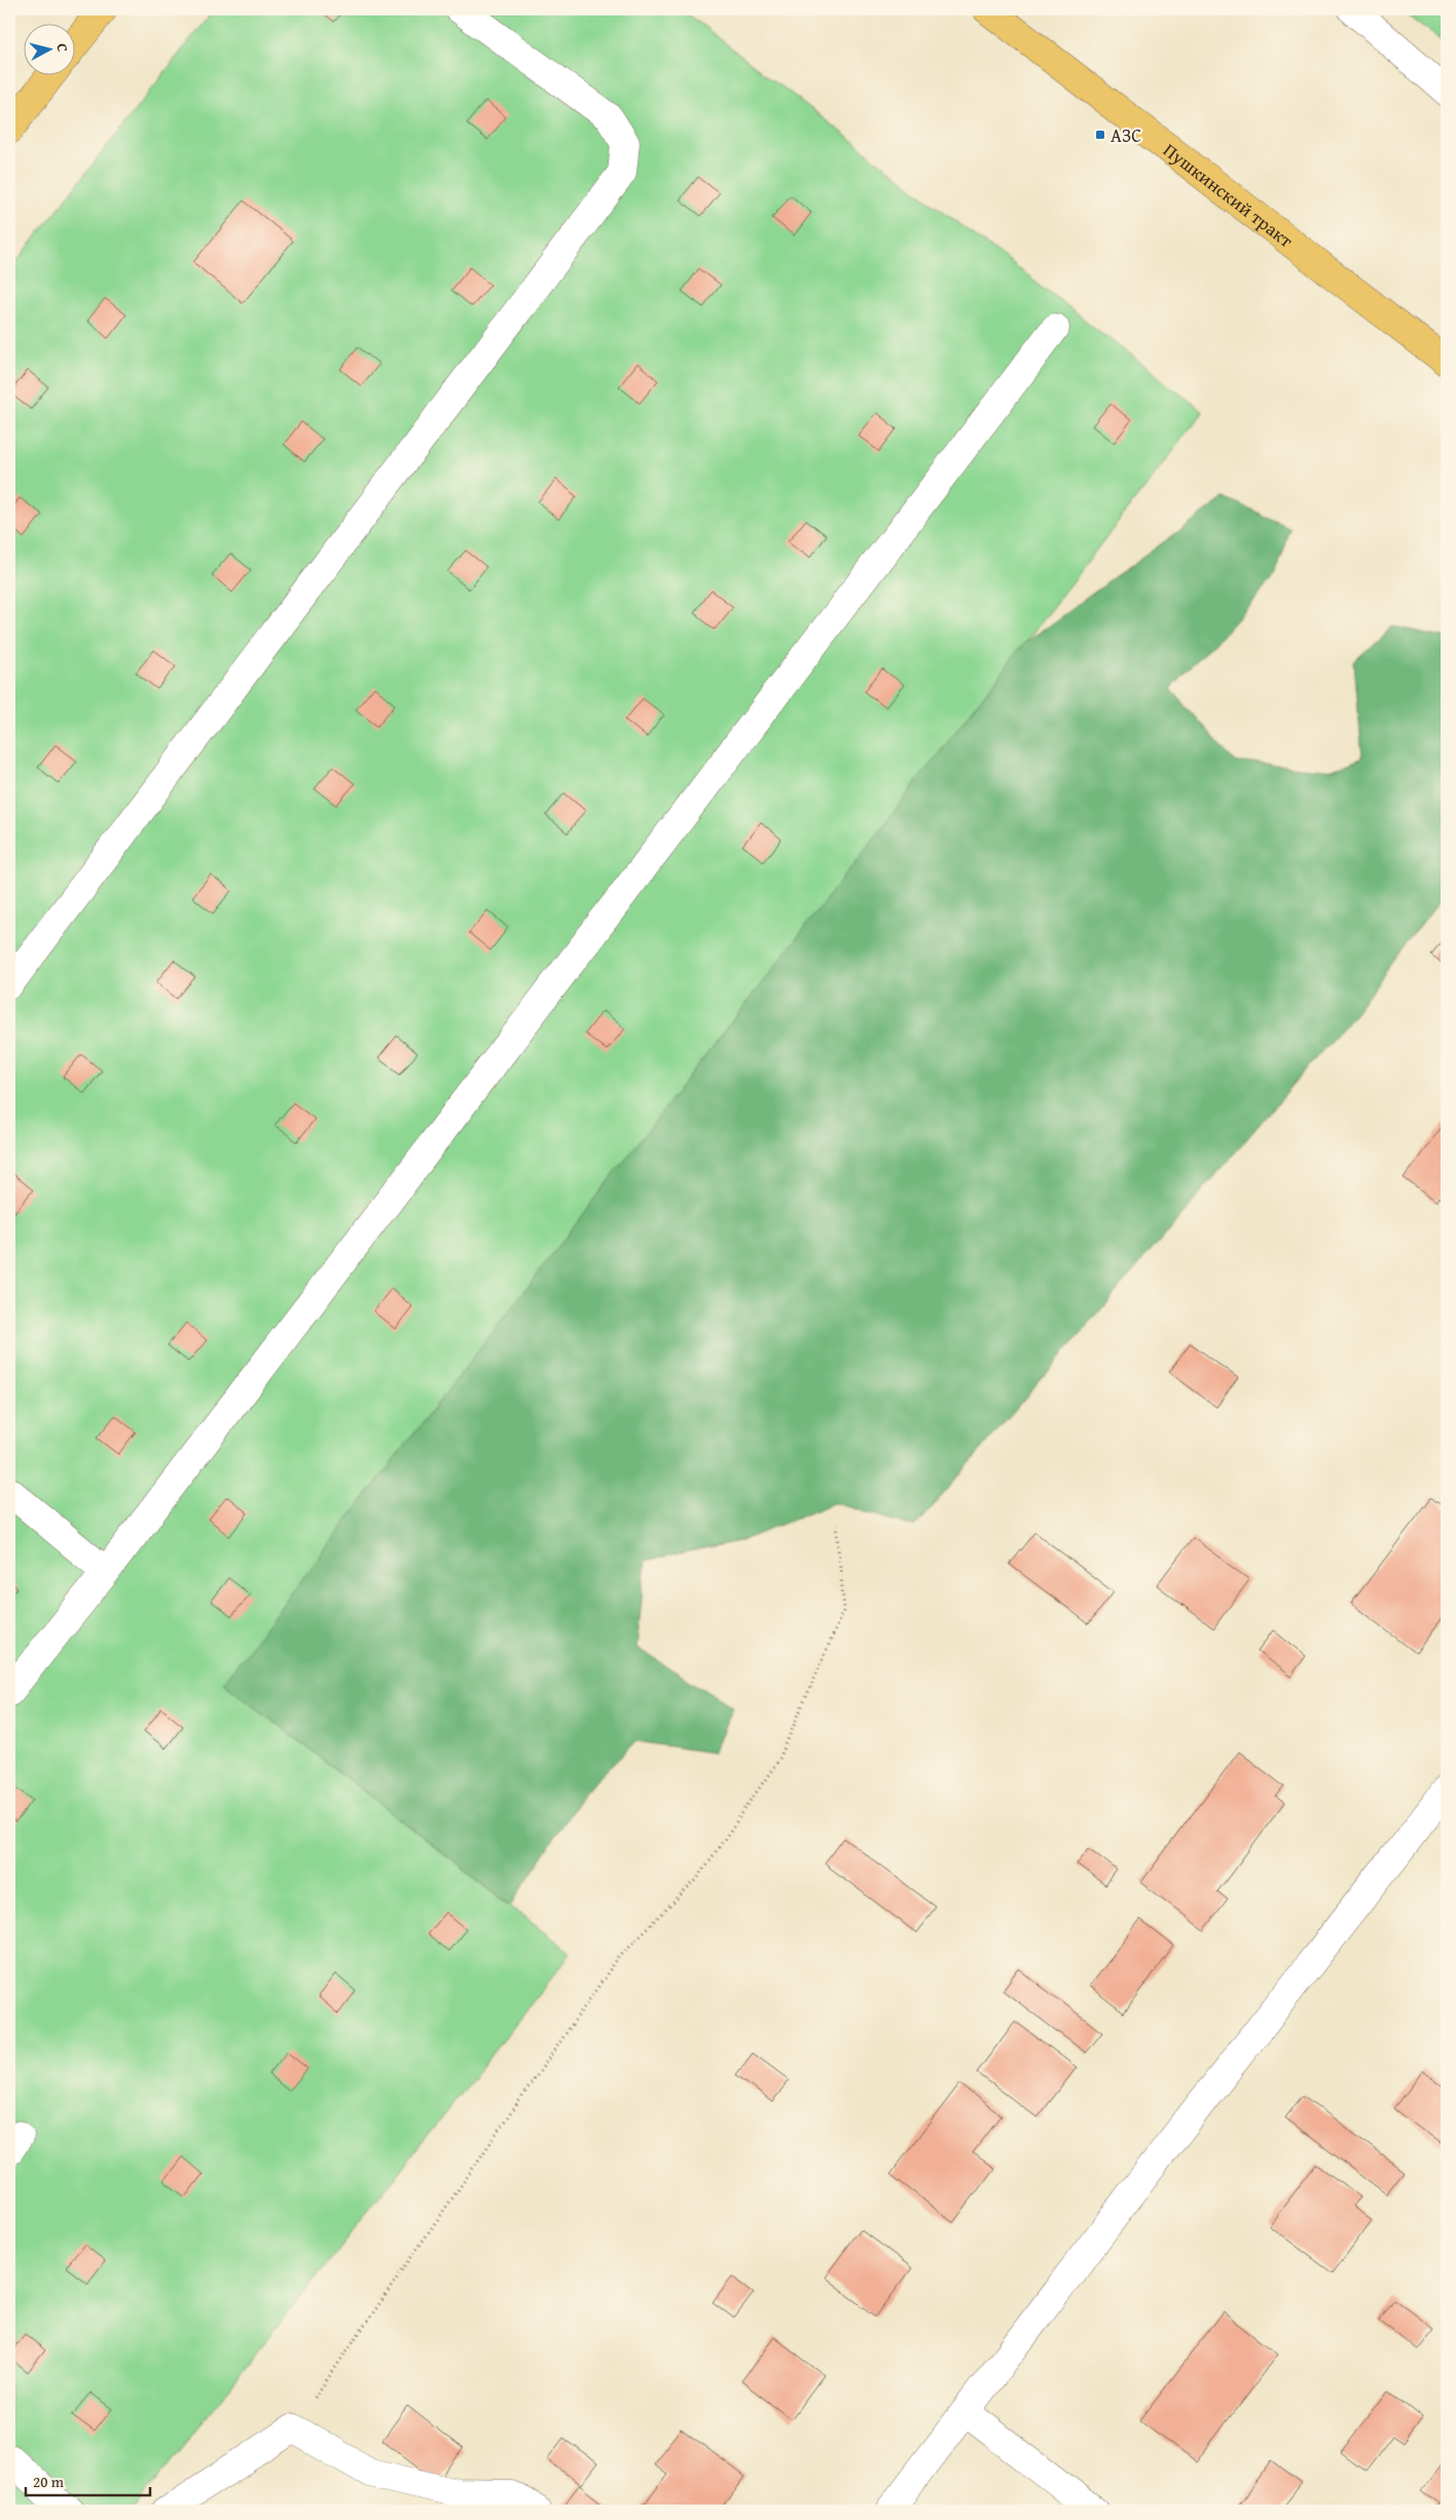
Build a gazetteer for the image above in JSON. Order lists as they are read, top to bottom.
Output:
{
  "streets": {
    "main road": ["Пушкинский тракт"]
  },
  "places": {
    "transit": ["АЗС"]
  },
  "scale_bar": "20 m",
  "north": "right"
}
